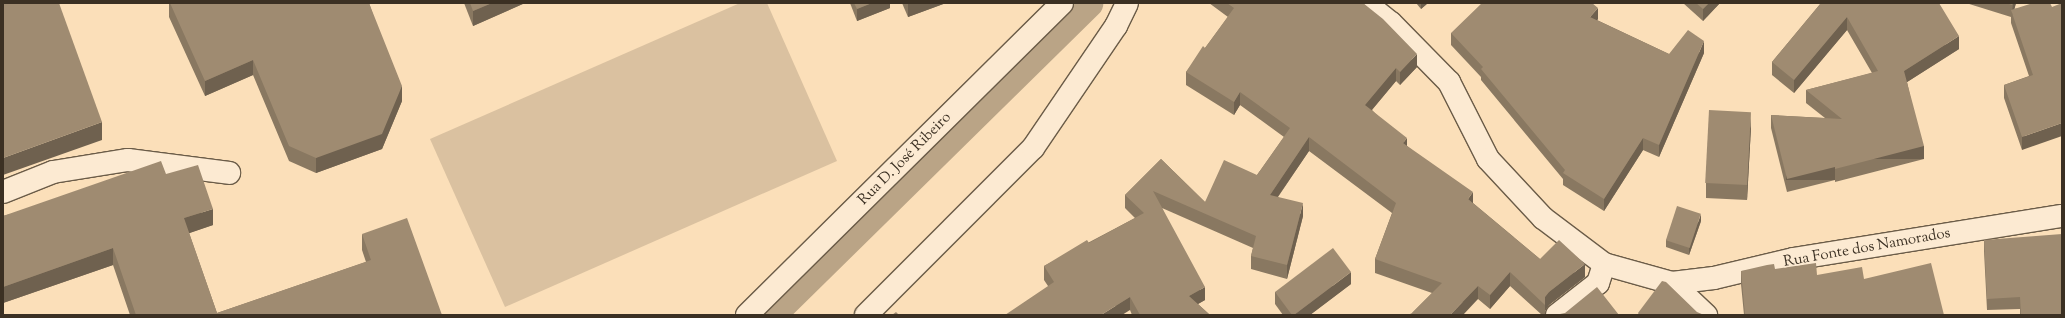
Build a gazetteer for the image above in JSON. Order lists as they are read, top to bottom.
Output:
{
  "streets": {
    "street": ["Rua D. José Ribeiro", "Rua Fonte dos Namorados"]
  }
}
